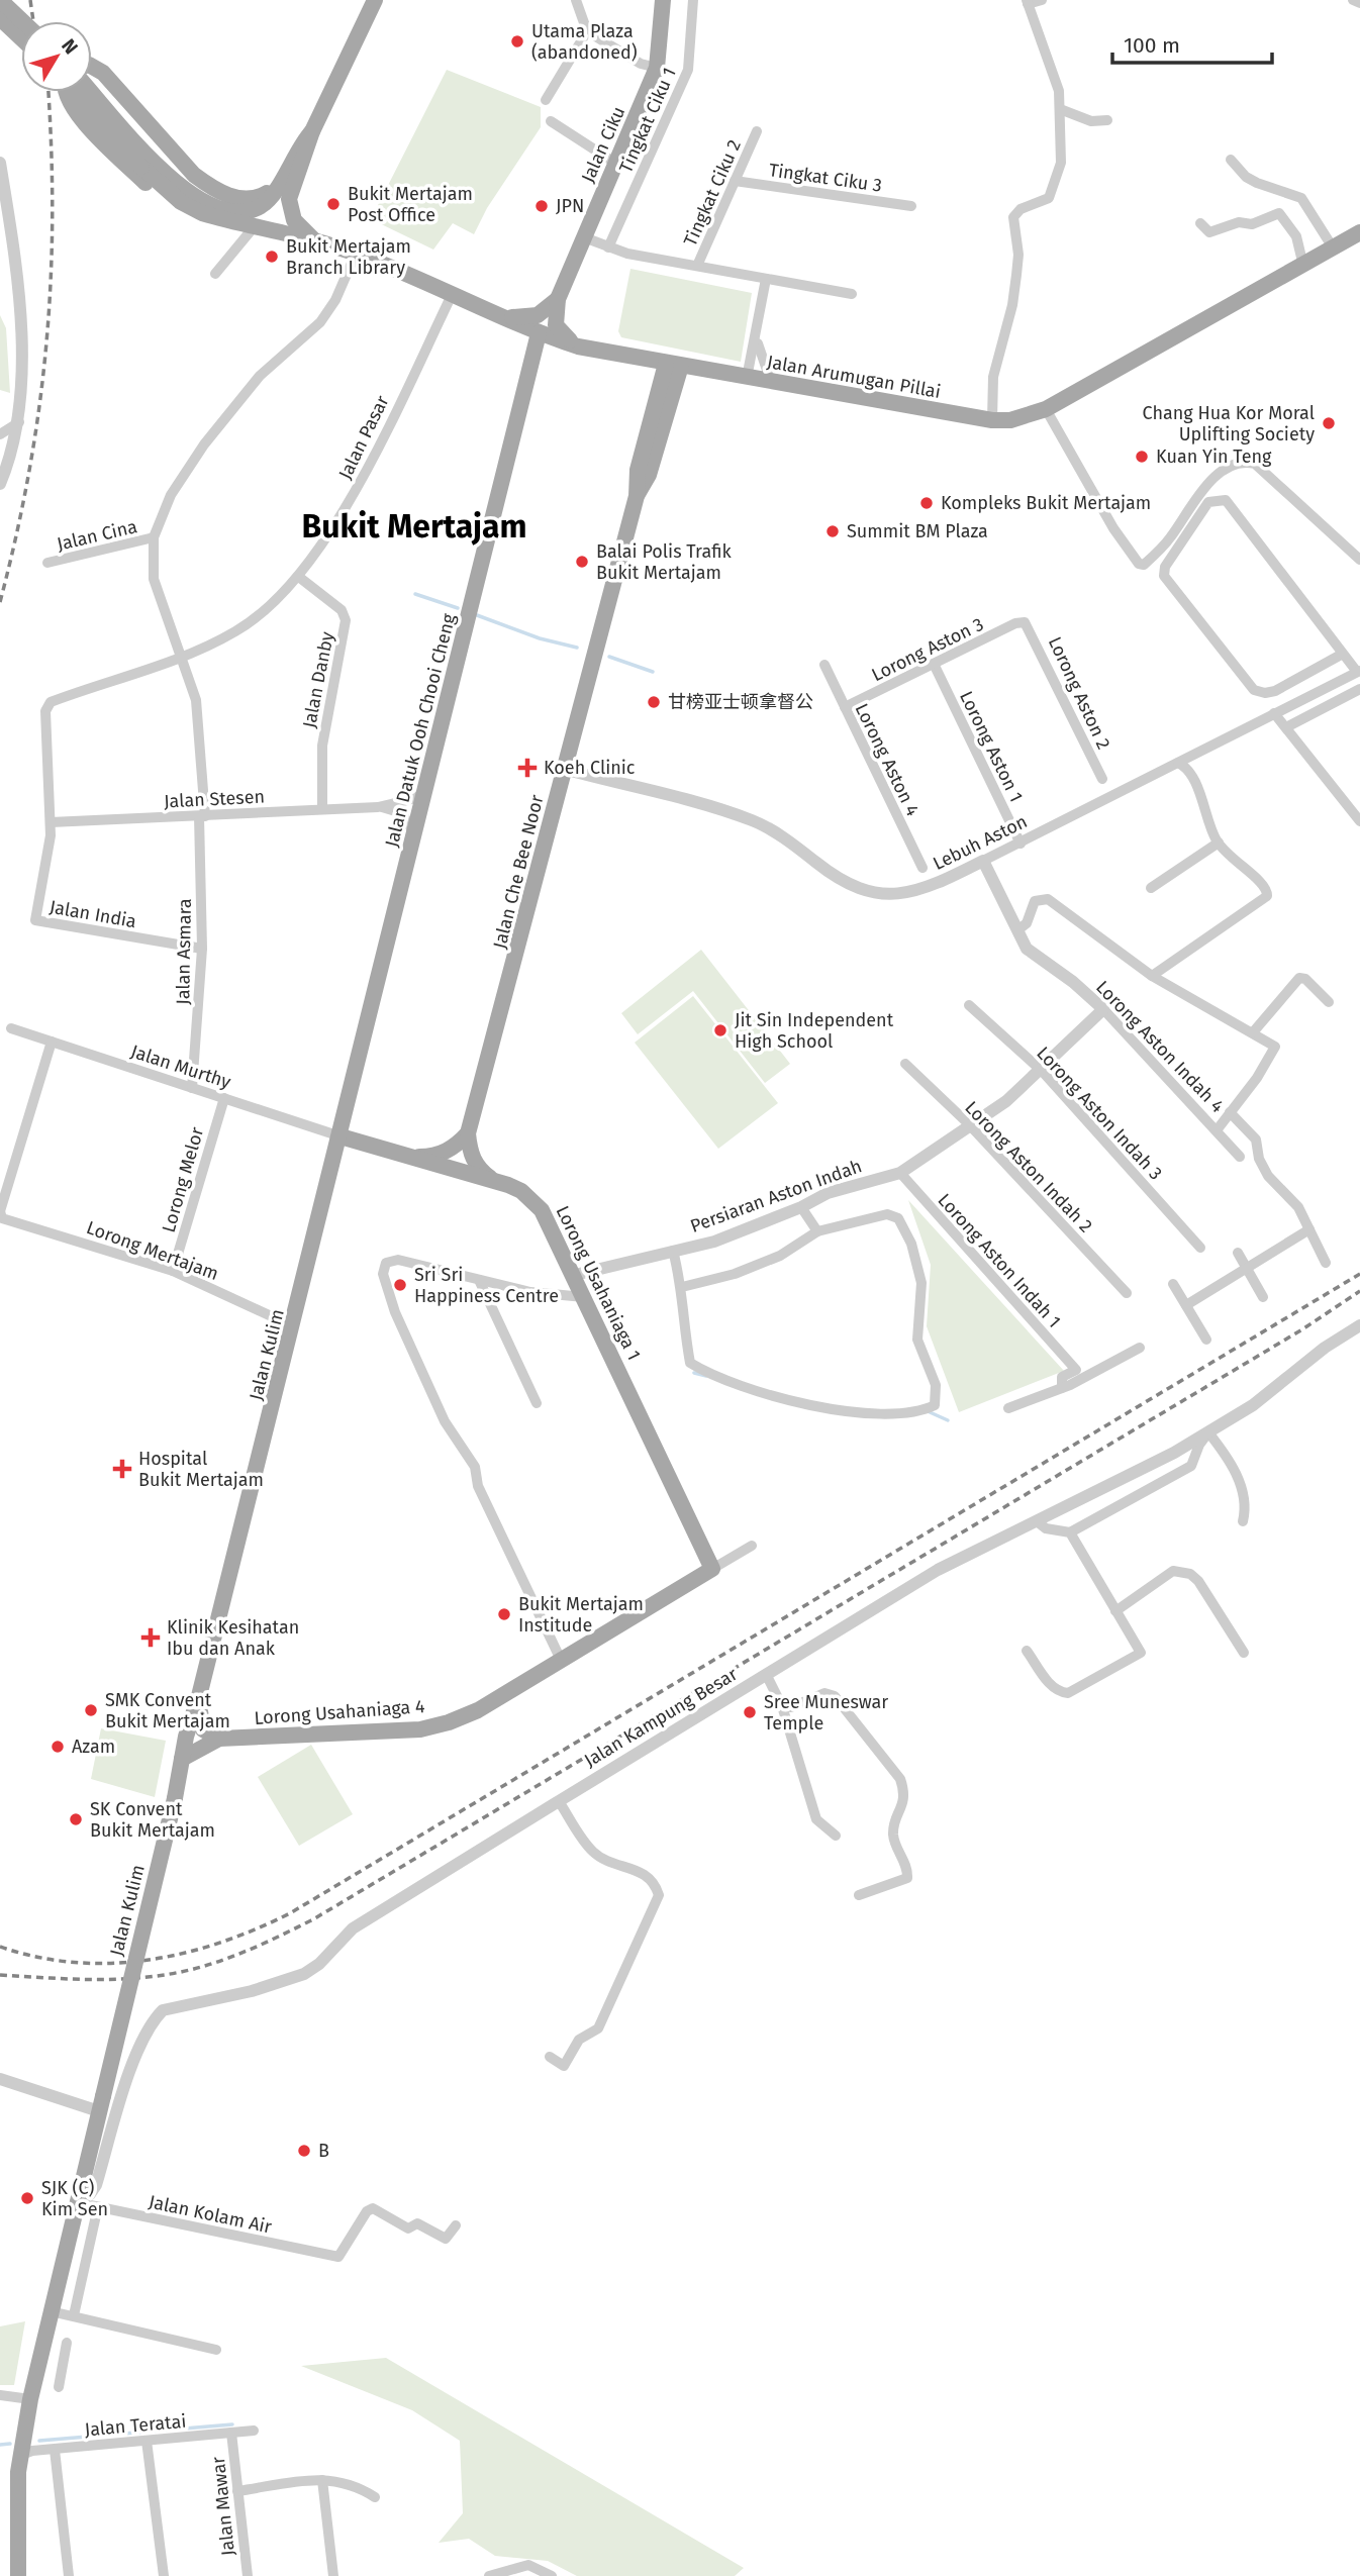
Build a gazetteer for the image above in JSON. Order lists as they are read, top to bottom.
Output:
{
  "streets": {
    "main road": [
      "Jalan Ciku",
      "Jalan Arumugan Pillai",
      "Jalan Datuk Ooh Chooi Cheng",
      "Jalan Che Bee Noor",
      "Lorong Usahaniaga 1",
      "Jalan Kulim",
      "Lorong Usahaniaga 4"
    ],
    "street": [
      "Tingkat Ciku 1",
      "Tingkat Ciku 3",
      "Tingkat Ciku 2",
      "Jalan Pasar",
      "Jalan Cina",
      "Lorong Aston 3",
      "Jalan Danby",
      "Lorong Aston 2",
      "Lorong Aston 1",
      "Lorong Aston 4",
      "Jalan Stesen",
      "Lebuh Aston",
      "Jalan India",
      "Jalan Asmara",
      "Lorong Aston Indah 4",
      "Jalan Murthy",
      "Lorong Aston Indah 3",
      "Lorong Aston Indah 2",
      "Lorong Melor",
      "Persiaran Aston Indah",
      "Lorong Mertajam",
      "Lorong Aston Indah 1",
      "Jalan Kampung Besar",
      "Jalan Kolam Air",
      "Jalan Teratai",
      "Jalan Mawar"
    ]
  },
  "crossings": [
    ["Tingkat Ciku 3", "Tingkat Ciku 2"],
    ["Jalan Arumugan Pillai", "Jalan Pasar"],
    ["Jalan Arumugan Pillai", "Jalan Datuk Ooh Chooi Cheng"],
    ["Jalan Arumugan Pillai", "Jalan Che Bee Noor"],
    ["Jalan Pasar", "Jalan Danby"],
    ["Jalan Pasar", "Jalan Stesen"],
    ["Jalan Pasar", "Jalan India"],
    ["Jalan Pasar", "Jalan Asmara"],
    ["Jalan Cina", "Jalan Asmara"],
    ["Lorong Aston 3", "Lorong Aston 2"],
    ["Lorong Aston 3", "Lorong Aston 1"],
    ["Lorong Aston 3", "Lorong Aston 4"],
    ["Jalan Danby", "Jalan Stesen"],
    ["Jalan Datuk Ooh Chooi Cheng", "Jalan Stesen"],
    ["Jalan Datuk Ooh Chooi Cheng", "Jalan Murthy"],
    ["Jalan Datuk Ooh Chooi Cheng", "Lorong Usahaniaga 1"],
    ["Jalan Datuk Ooh Chooi Cheng", "Jalan Kulim"],
    ["Lorong Aston 1", "Lebuh Aston"],
    ["Jalan Stesen", "Jalan India"],
    ["Jalan Stesen", "Jalan Asmara"],
    ["Lebuh Aston", "Jalan Che Bee Noor"],
    ["Lebuh Aston", "Lorong Aston Indah 4"],
    ["Jalan India", "Jalan Asmara"],
    ["Jalan Asmara", "Jalan Murthy"],
    ["Lorong Aston Indah 4", "Persiaran Aston Indah"],
    ["Jalan Murthy", "Lorong Melor"],
    ["Jalan Murthy", "Lorong Usahaniaga 1"],
    ["Jalan Murthy", "Jalan Kulim"],
    ["Lorong Aston Indah 3", "Persiaran Aston Indah"],
    ["Lorong Aston Indah 2", "Persiaran Aston Indah"],
    ["Lorong Melor", "Lorong Mertajam"],
    ["Persiaran Aston Indah", "Lorong Aston Indah 1"],
    ["Persiaran Aston Indah", "Lorong Usahaniaga 1"],
    ["Lorong Mertajam", "Jalan Kulim"],
    ["Lorong Usahaniaga 1", "Jalan Kulim"],
    ["Lorong Usahaniaga 1", "Lorong Usahaniaga 4"],
    ["Jalan Kulim", "Jalan Kampung Besar"],
    ["Jalan Kulim", "Jalan Kolam Air"],
    ["Jalan Kulim", "Jalan Teratai"],
    ["Jalan Kampung Besar", "Jalan Kolam Air"],
    ["Jalan Teratai", "Jalan Mawar"]
  ],
  "districts": ["Bukit Mertajam"],
  "places": {
    "other": [
      "Utama Plaza (abandoned)",
      "Bukit Mertajam Post Office",
      "JPN",
      "Bukit Mertajam Branch Library",
      "Chang Hua Kor Moral Uplifting Society",
      "Kuan Yin Teng",
      "Kompleks Bukit Mertajam",
      "Summit BM Plaza",
      "Balai Polis Trafik Bukit Mertajam",
      "甘榜亚士顿拿督公",
      "Jit Sin Independent High School",
      "Sri Sri Happiness Centre",
      "Bukit Mertajam Institude",
      "SMK Convent Bukit Mertajam",
      "Sree Muneswar Temple",
      "Azam",
      "SK Convent Bukit Mertajam",
      "B",
      "SJK (C) Kim Sen"
    ],
    "health": ["Koeh Clinic", "Hospital Bukit Mertajam", "Klinik Kesihatan Ibu dan Anak"]
  },
  "scale_bar": "100 m",
  "north": "top right"
}
